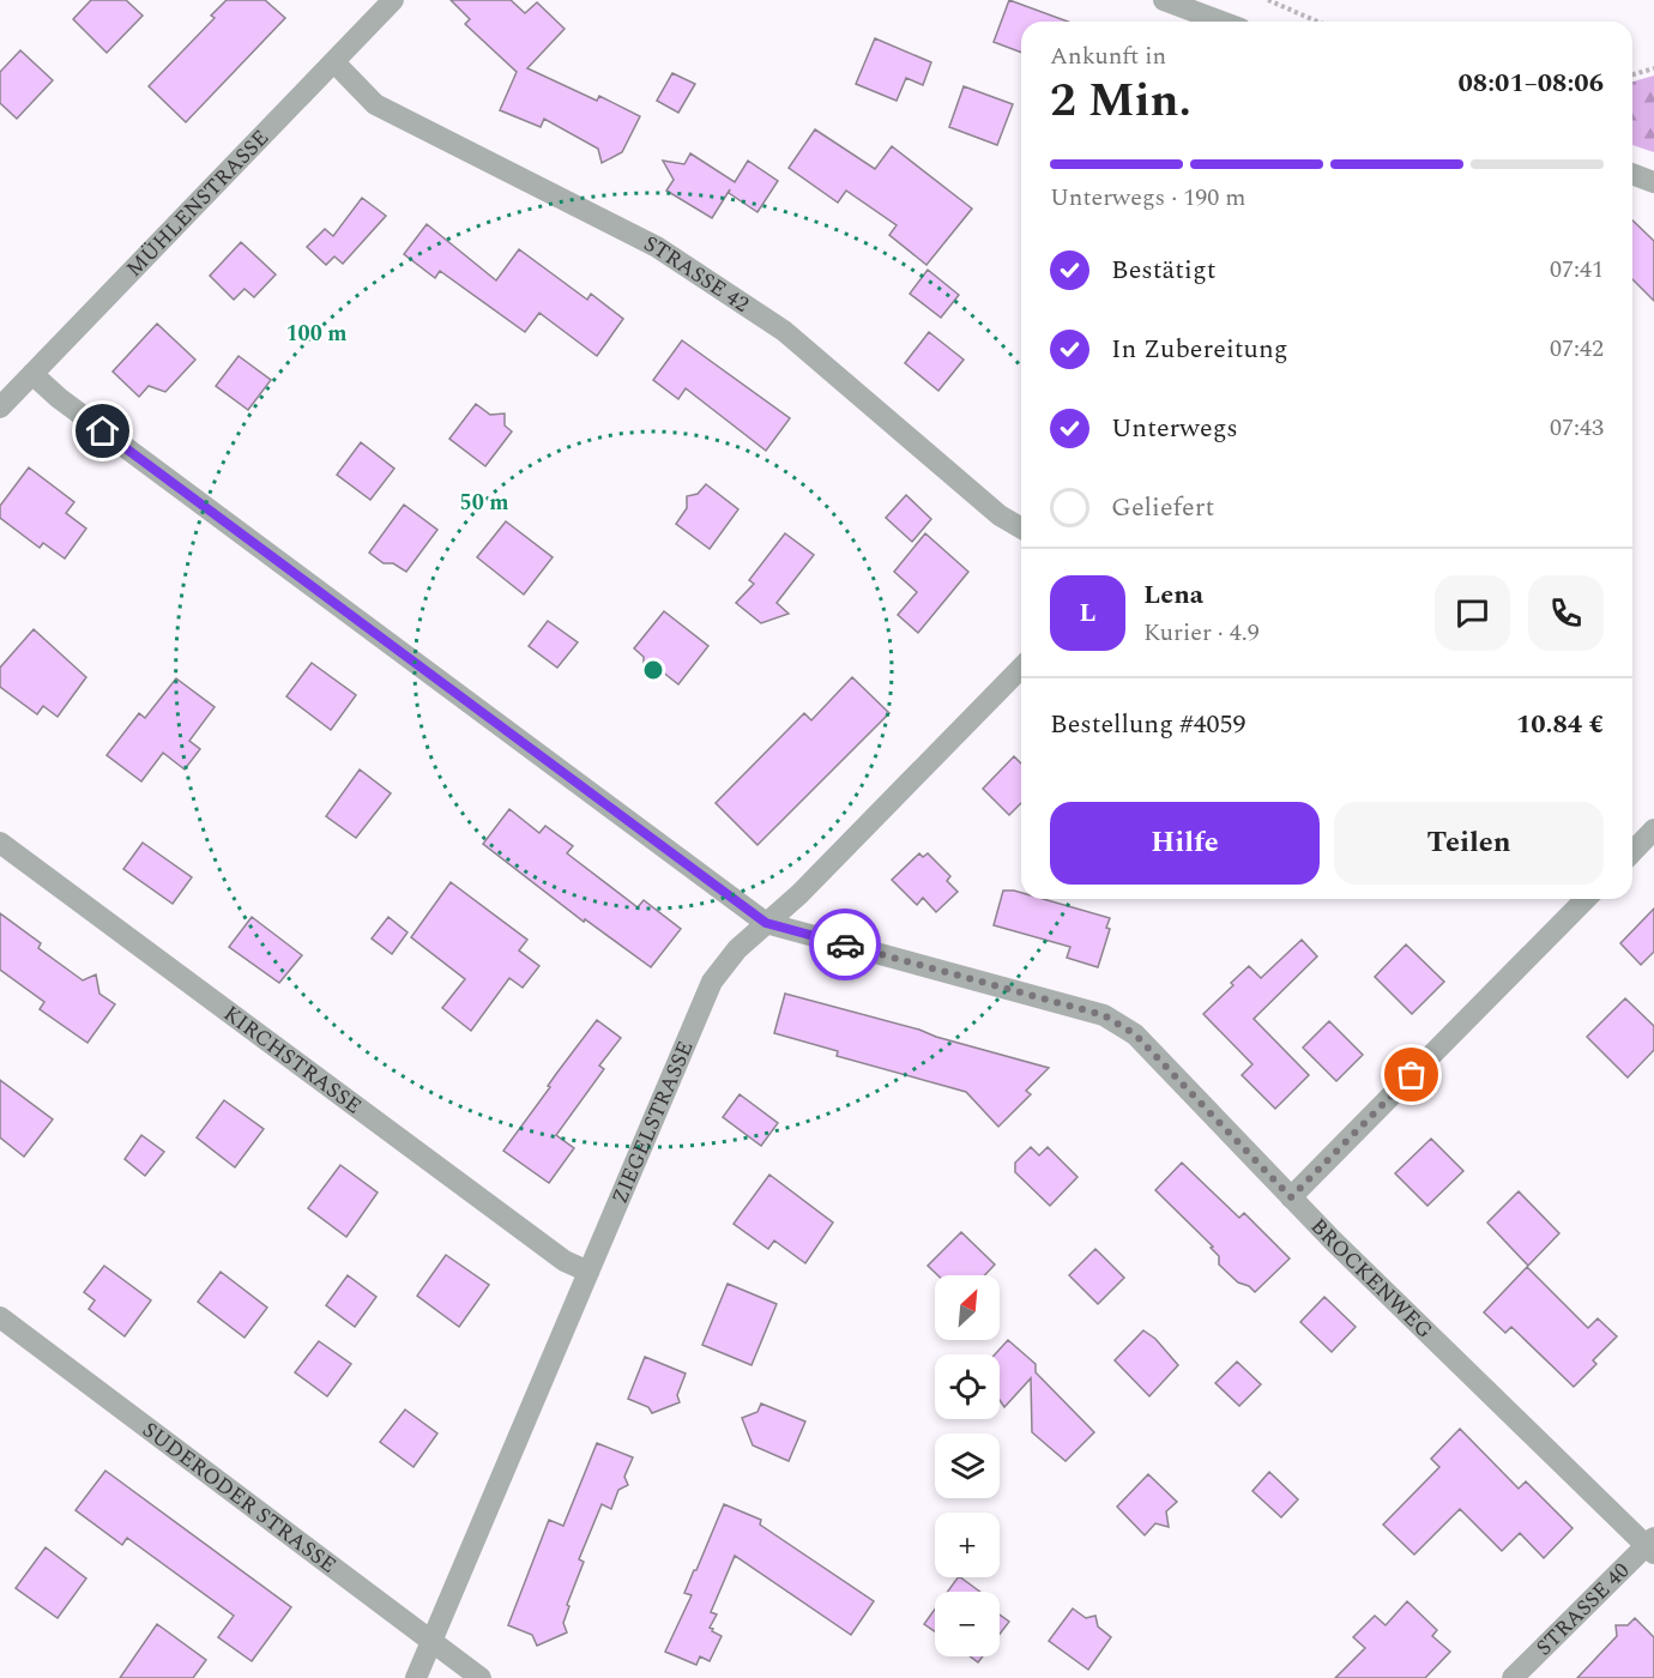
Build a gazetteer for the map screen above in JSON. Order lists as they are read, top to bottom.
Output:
{
  "streets": {
    "street": [
      "MÜHLENSTRASSE",
      "STRASSE 42",
      "KIRCHSTRASSE",
      "ZIEGELSTRASSE",
      "BROCKENWEG",
      "SUDERODER STRASSE",
      "STRASSE 40"
    ]
  },
  "crossings": [
    ["MÜHLENSTRASSE", "STRASSE 42"],
    ["MÜHLENSTRASSE", "BROCKENWEG"],
    ["KIRCHSTRASSE", "ZIEGELSTRASSE"],
    ["ZIEGELSTRASSE", "BROCKENWEG"],
    ["ZIEGELSTRASSE", "SUDERODER STRASSE"],
    ["BROCKENWEG", "STRASSE 40"]
  ],
  "north": "top right",
  "page": {
    "heading": ["2 Min.", "Ankunft in", "08:01–08:06"],
    "panel": [
      "Lena",
      "Kurier · 4.9",
      "Bestellung #4059",
      "10.84 €"
    ],
    "bar": "Unterwegs · 190 m",
    "list": [
      ["Bestätigt", "07:41"],
      ["In Zubereitung", "07:42"],
      ["Unterwegs", "07:43"],
      "Geliefert"
    ],
    "round": "L",
    "buttons": ["Hilfe", "Teilen"],
    "map_buttons": ["+", "−"]
  },
  "rings": ["100 m", "50 m"]
}
